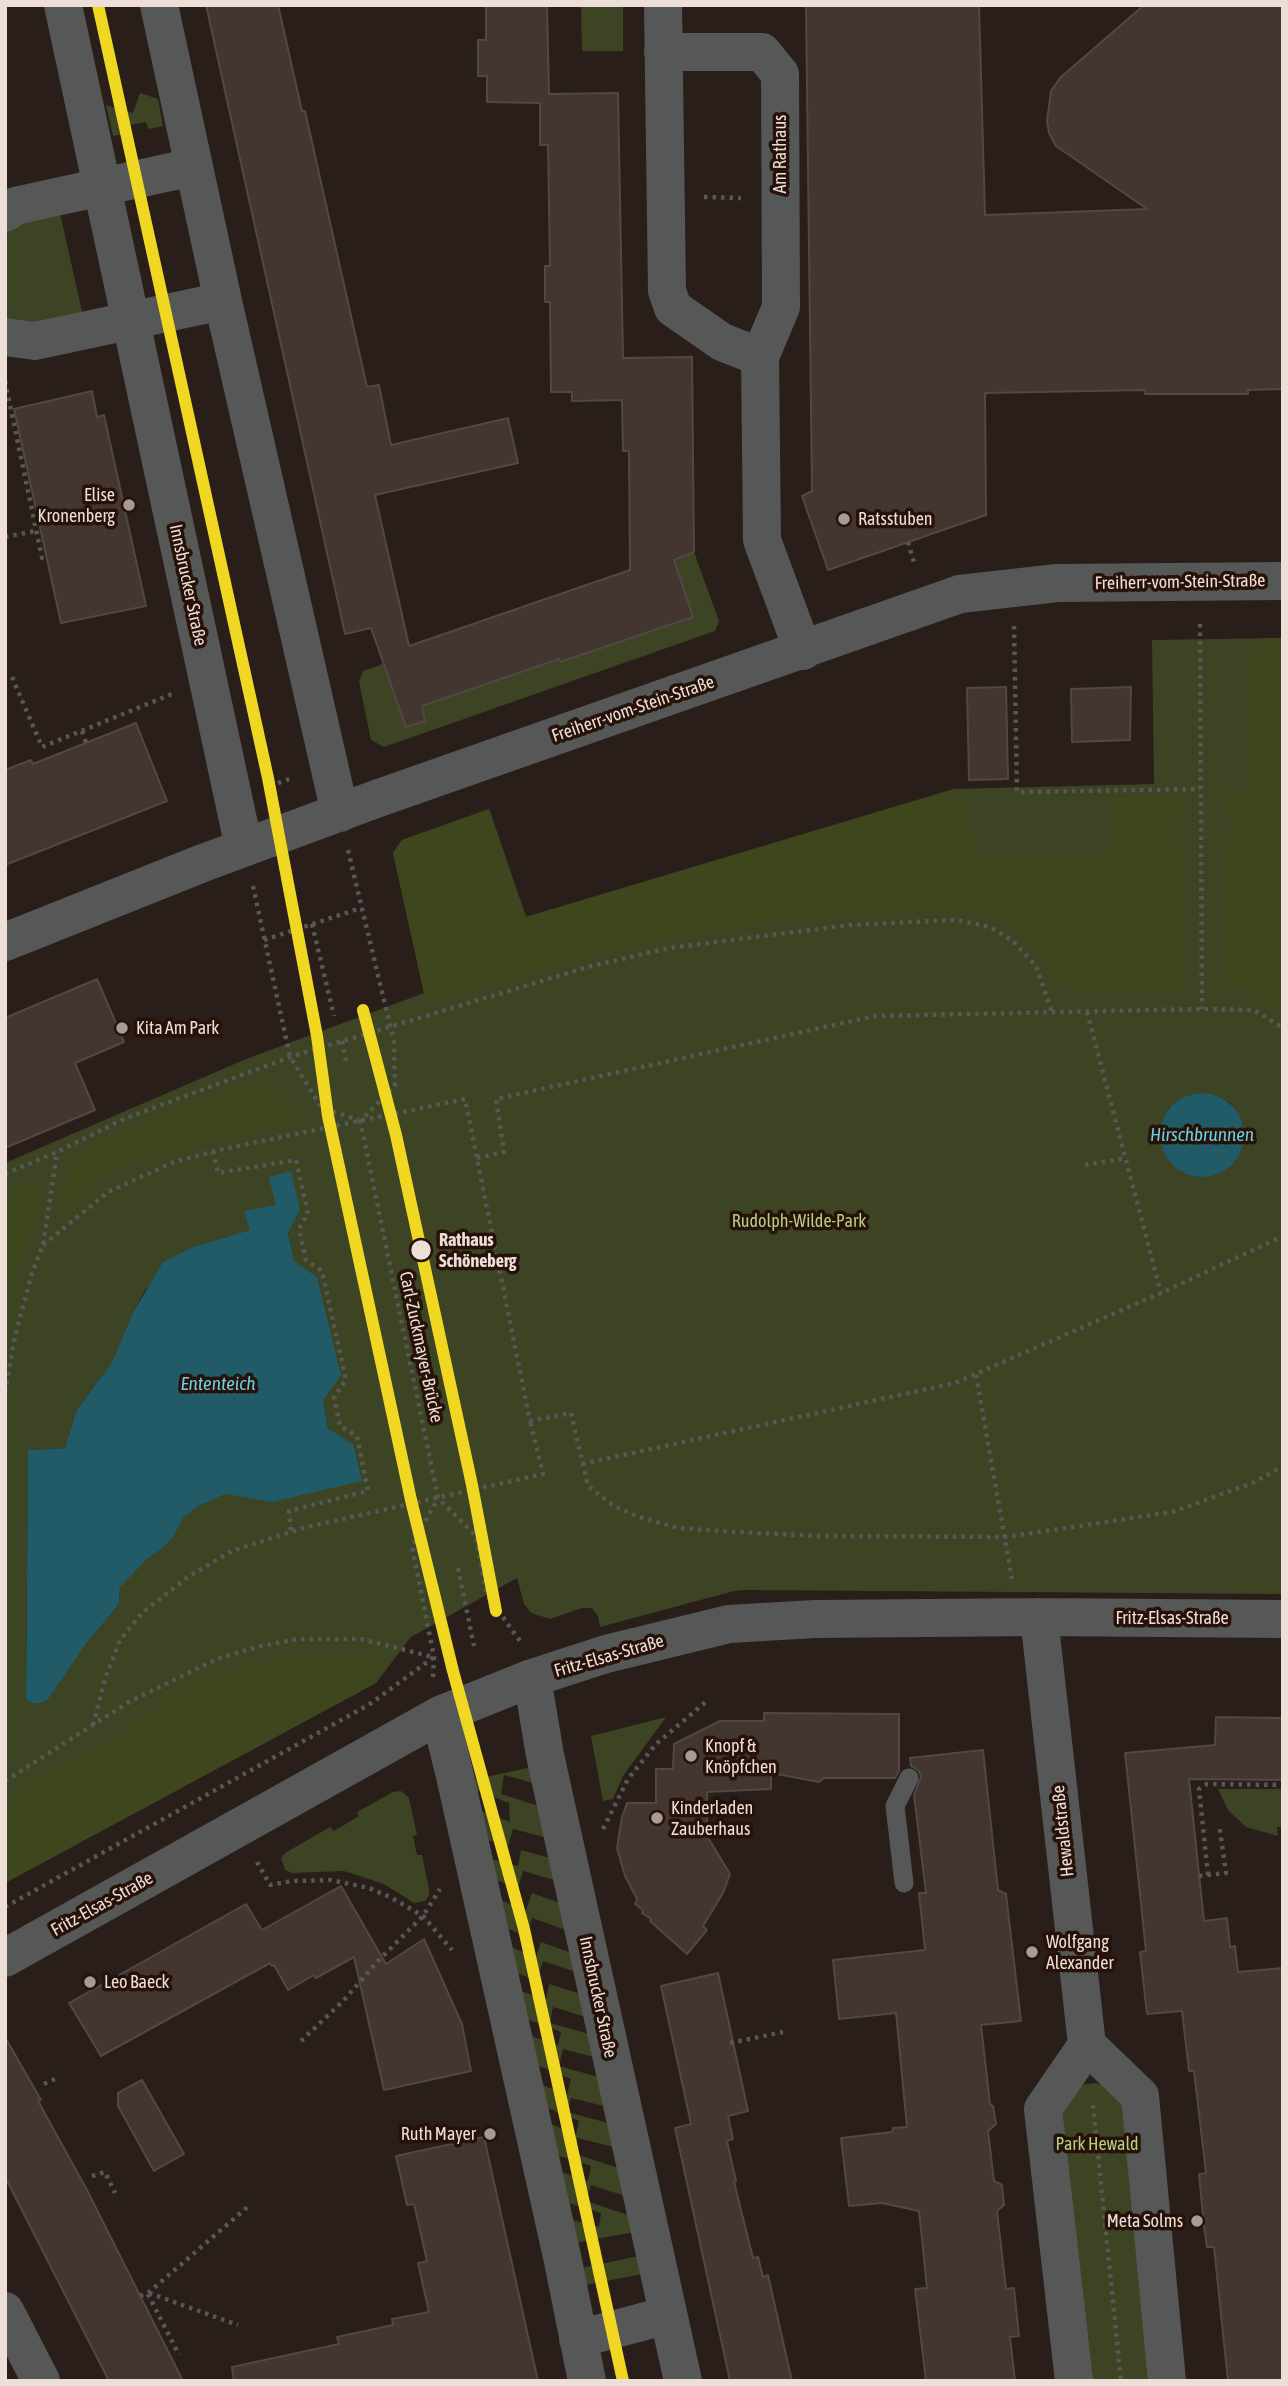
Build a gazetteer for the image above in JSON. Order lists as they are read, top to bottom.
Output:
{
  "streets": {
    "street": [
      "Am Rathaus",
      "Freiherr-vom-Stein-Straße",
      "Innsbrucker Straße",
      "Fritz-Elsas-Straße",
      "Hewaldstraße"
    ],
    "path": ["Carl-Zuckmayer-Brücke"]
  },
  "crossings": [
    ["Am Rathaus", "Freiherr-vom-Stein-Straße"],
    ["Freiherr-vom-Stein-Straße", "Innsbrucker Straße"],
    ["Innsbrucker Straße", "Fritz-Elsas-Straße"],
    ["Fritz-Elsas-Straße", "Hewaldstraße"]
  ],
  "water": ["Hirschbrunnen", "Ententeich"],
  "parks": ["Rudolph-Wilde-Park", "Park Hewald"],
  "places": [
    "Elise Kronenberg",
    "Ratsstuben",
    "Kita Am Park",
    "Rathaus Schöneberg",
    "Knopf & Knöpfchen",
    "Kinderladen Zauberhaus",
    "Wolfgang Alexander",
    "Leo Baeck",
    "Ruth Mayer",
    "Meta Solms"
  ]
}
